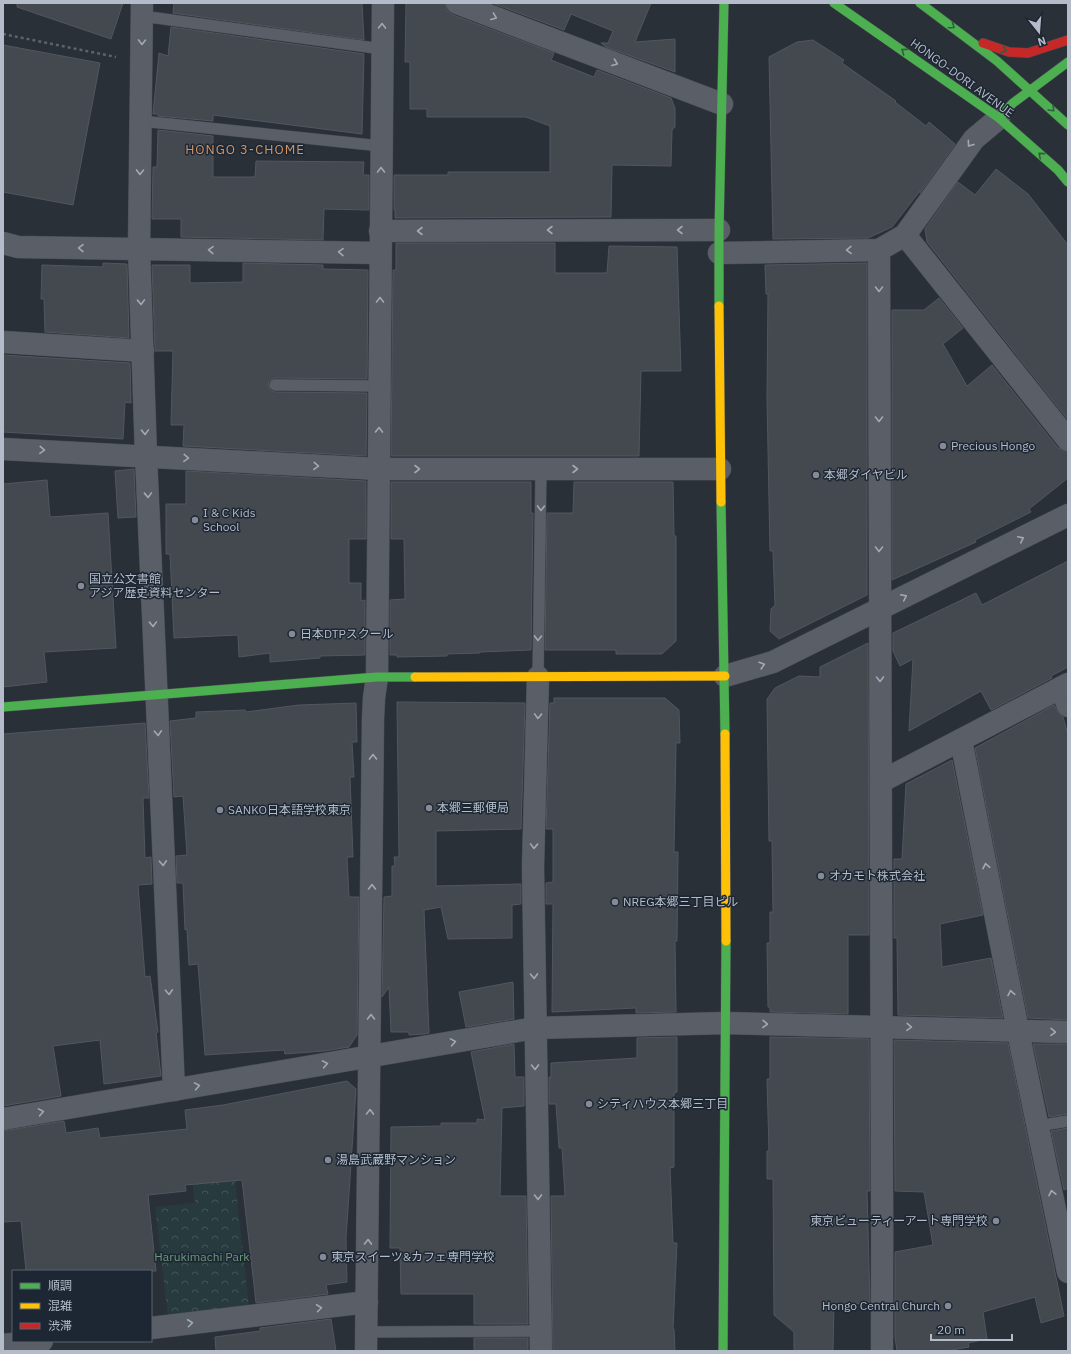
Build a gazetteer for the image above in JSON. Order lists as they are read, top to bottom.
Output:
{
  "streets": {
    "main road": ["HONGO-DORI AVENUE"]
  },
  "districts": ["HONGO 3-CHOME"],
  "parks": ["Harukimachi Park"],
  "places": [
    "Precious Hongo",
    "本郷ダイヤビル",
    "I & C Kids School",
    "国立公文書館 アジア歴史資料センター",
    "日本DTPスクール",
    "本郷三郵便局",
    "SANKO日本語学校東京",
    "オカモト株式会社",
    "NREG本郷三丁目ビル",
    "シティハウス本郷三丁目",
    "湯島武蔵野マンション",
    "東京ビューティーアート専門学校",
    "東京スイーツ&カフェ専門学校",
    "Hongo Central Church"
  ],
  "legend": ["順調", "混雑", "渋滞"],
  "scale_bar": "20 m",
  "north": "bottom"
}
